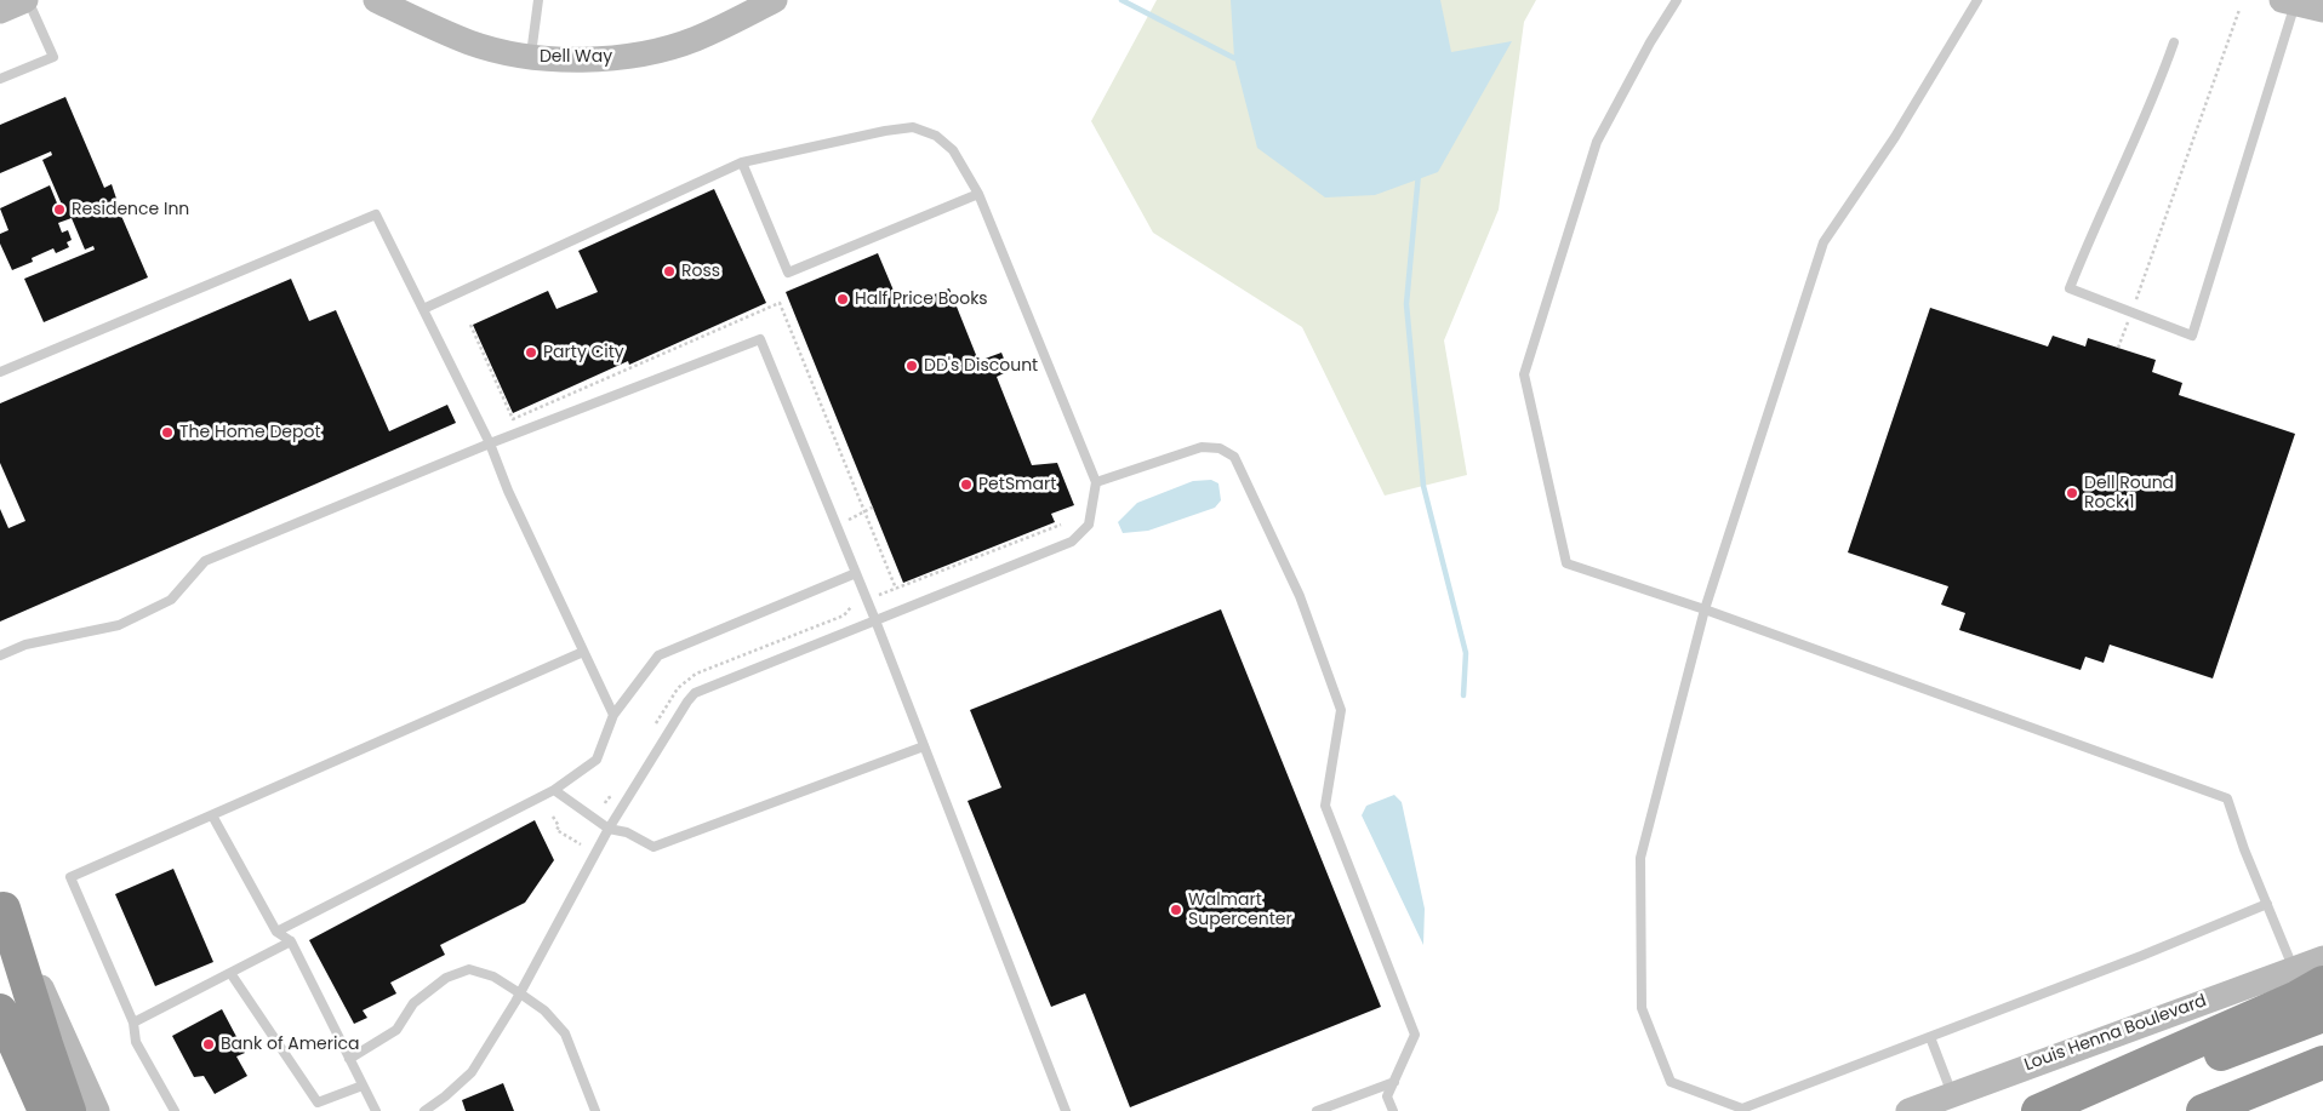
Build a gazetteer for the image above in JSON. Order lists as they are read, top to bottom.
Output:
{
  "streets": {
    "main road": ["Dell Way", "Louis Henna Boulevard"]
  },
  "places": [
    "Residence Inn",
    "Ross",
    "Half Price Books",
    "Party City",
    "DD's Discount",
    "The Home Depot",
    "PetSmart",
    "Dell Round Rock 1",
    "Walmart Supercenter",
    "Bank of America"
  ]
}
